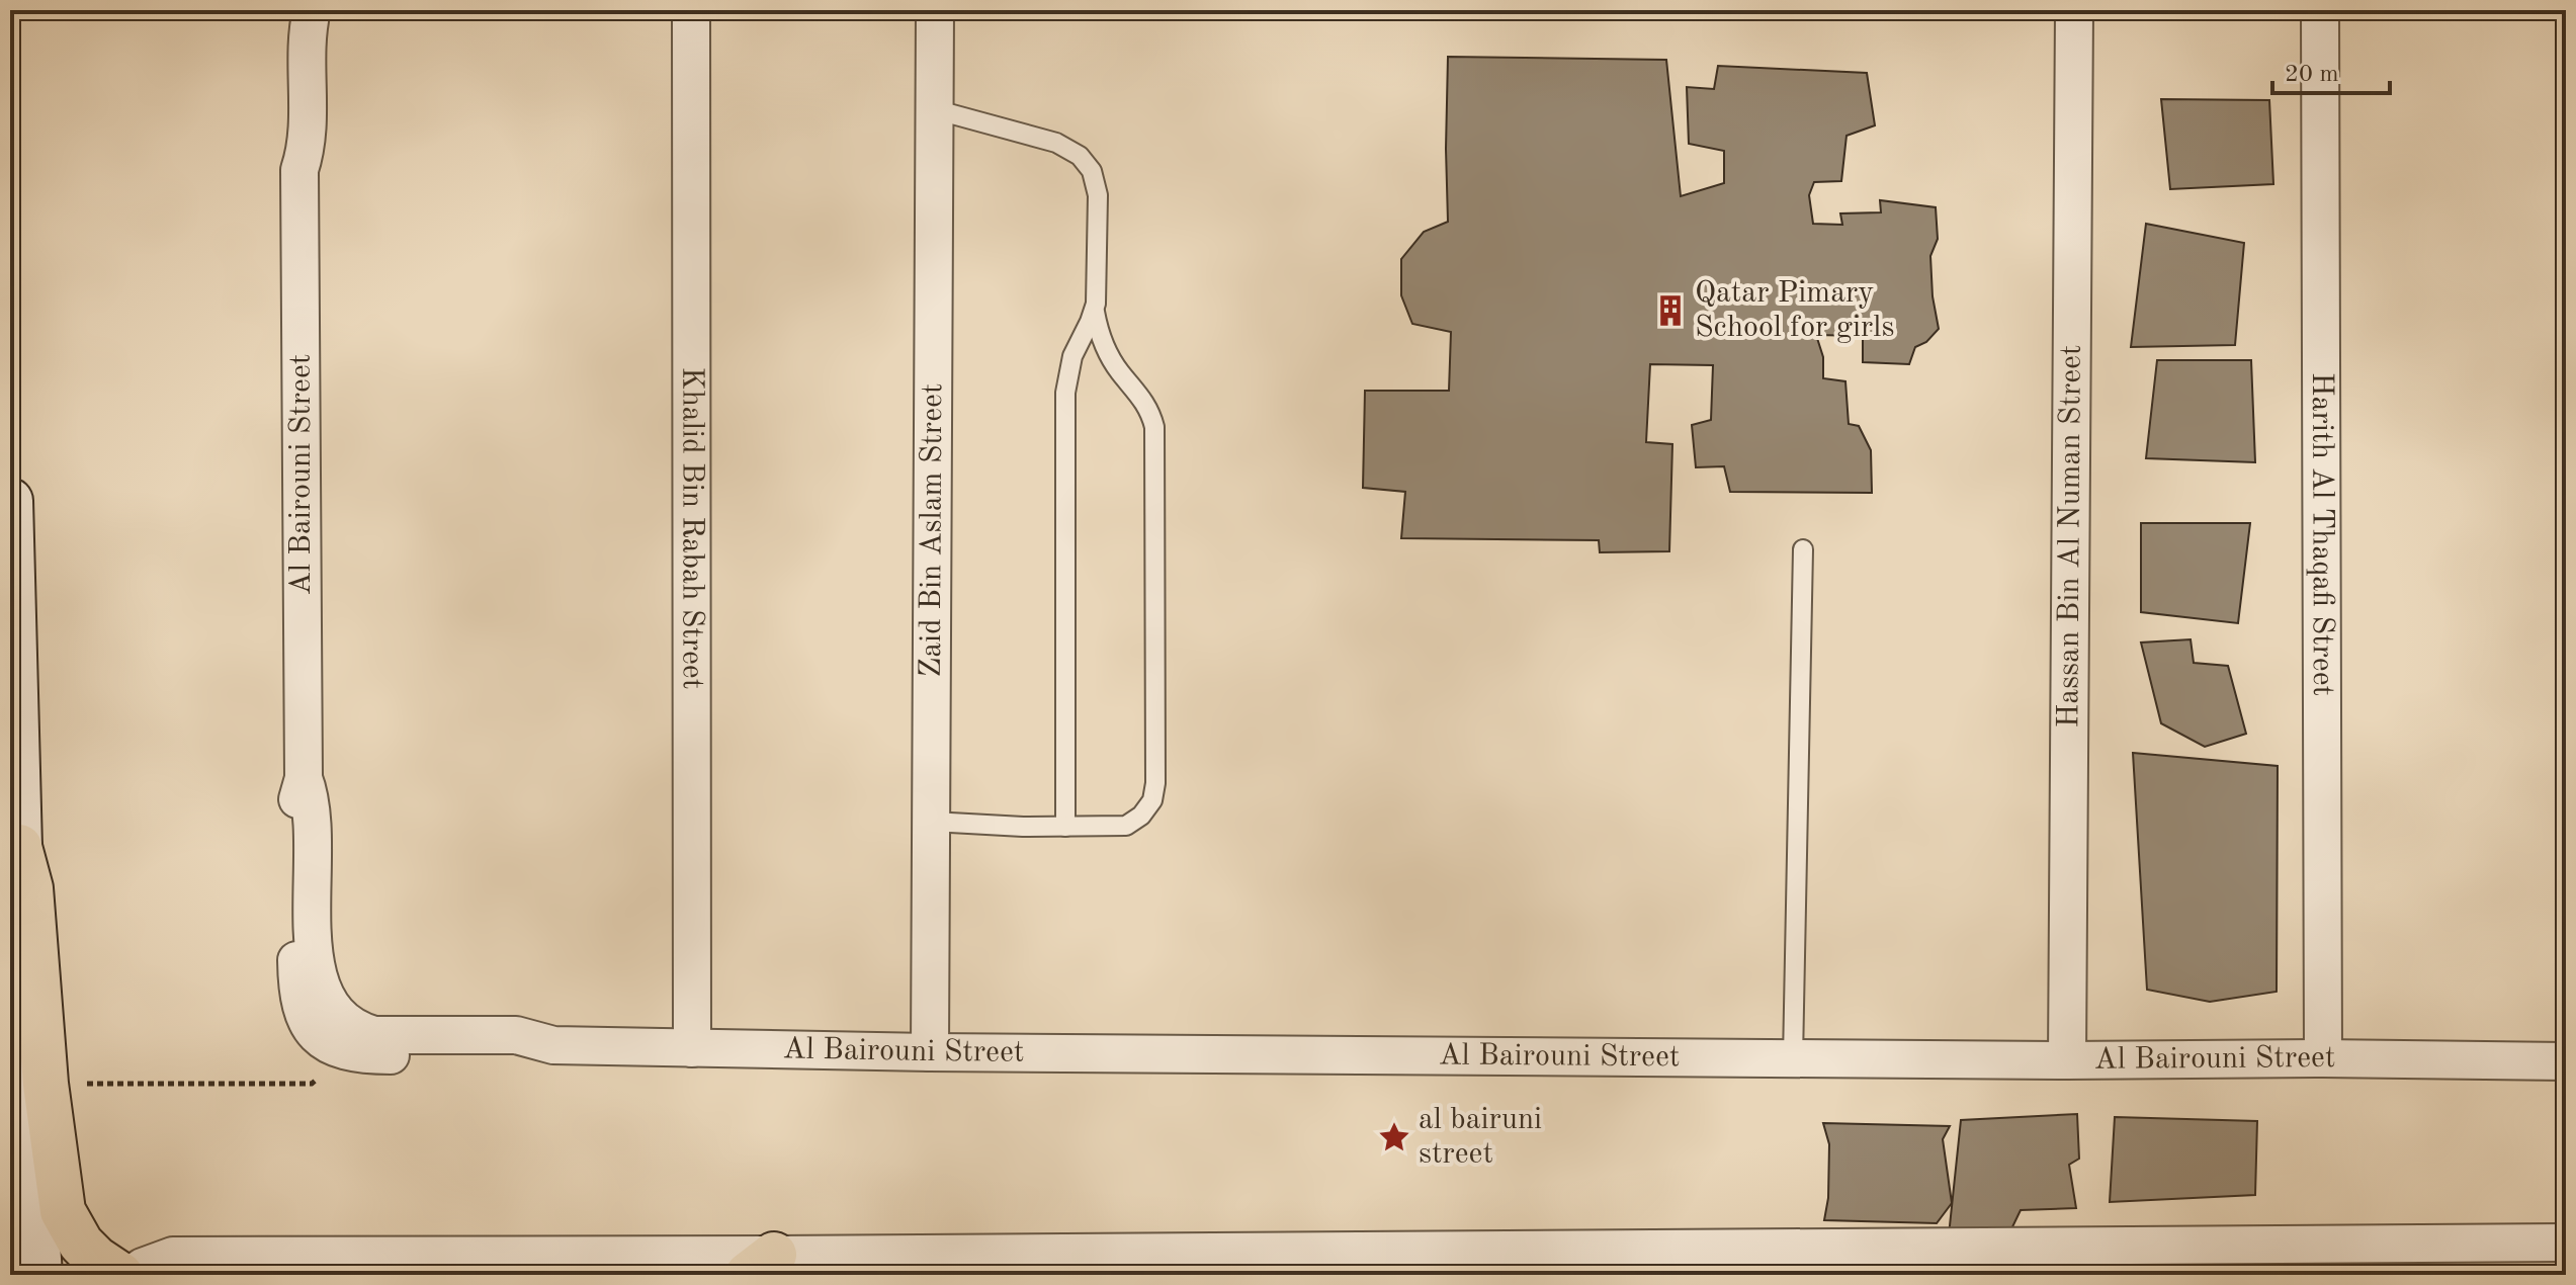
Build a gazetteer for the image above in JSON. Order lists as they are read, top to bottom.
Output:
{
  "streets": {
    "street": [
      "Al Bairouni Street",
      "Khalid Bin Rabah Street",
      "Zaid Bin Aslam Street",
      "Harith Al Thaqafi Street",
      "Hassan Bin Al Numan Street"
    ]
  },
  "crossings": [
    ["Al Bairouni Street", "Khalid Bin Rabah Street"],
    ["Al Bairouni Street", "Zaid Bin Aslam Street"],
    ["Al Bairouni Street", "Harith Al Thaqafi Street"],
    ["Al Bairouni Street", "Hassan Bin Al Numan Street"]
  ],
  "places": {
    "building": ["Qatar Pimary School for girls"],
    "place": ["al bairuni street"]
  },
  "scale_bar": "20 m"
}
